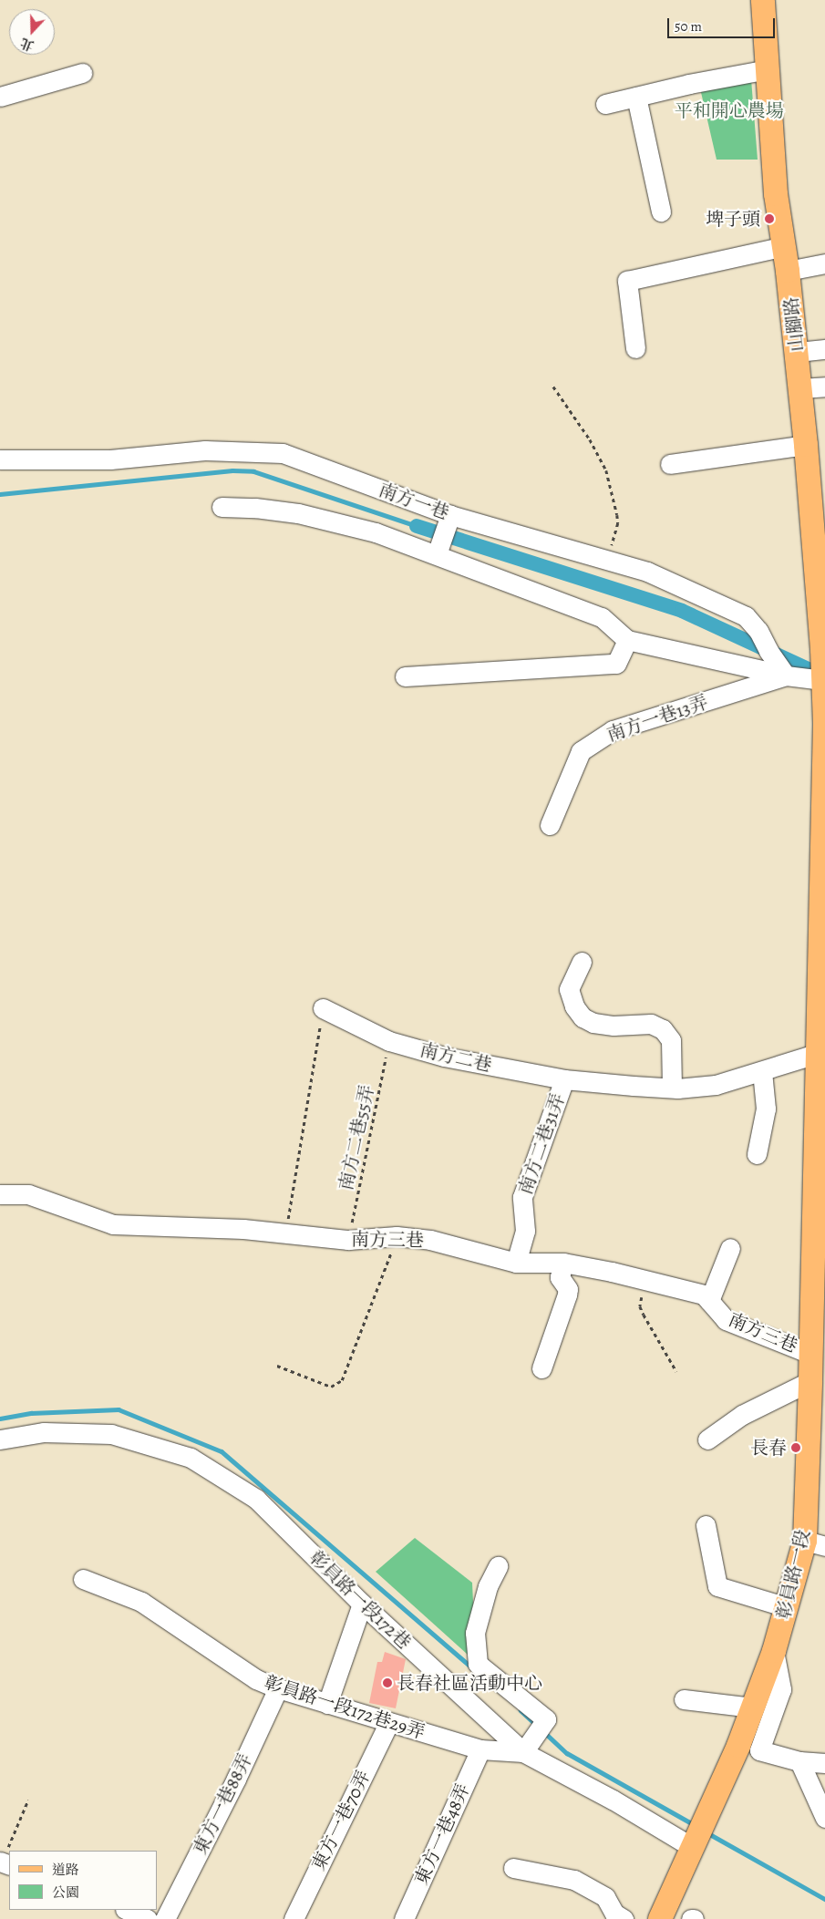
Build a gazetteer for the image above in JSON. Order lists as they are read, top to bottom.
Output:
{
  "streets": {
    "main road": ["山腳路", "彰員路一段"],
    "lane": [
      "南方一巷",
      "南方一巷13弄",
      "南方二巷",
      "南方二巷31弄",
      "南方三巷",
      "彰員路一段172巷",
      "彰員路一段172巷29弄",
      "東方一巷88弄",
      "東方一巷70弄",
      "東方一巷48弄"
    ],
    "path": ["南方二巷55弄"]
  },
  "crossings": [
    ["山腳路", "彰員路一段"],
    ["南方一巷", "南方一巷13弄"],
    ["南方二巷", "南方二巷55弄"],
    ["南方二巷", "南方二巷31弄"],
    ["南方二巷", "彰員路一段"],
    ["南方二巷55弄", "南方三巷"],
    ["南方二巷31弄", "南方三巷"],
    ["南方三巷", "彰員路一段"],
    ["彰員路一段", "彰員路一段172巷"],
    ["彰員路一段172巷", "彰員路一段172巷29弄"],
    ["彰員路一段172巷29弄", "東方一巷88弄"],
    ["彰員路一段172巷29弄", "東方一巷70弄"],
    ["彰員路一段172巷29弄", "東方一巷48弄"]
  ],
  "parks": ["平和開心農場"],
  "places": ["埤子頭", "長春", "長春社區活動中心"],
  "legend": ["道路", "公園"],
  "scale_bar": "50 m",
  "north": "bottom"
}
